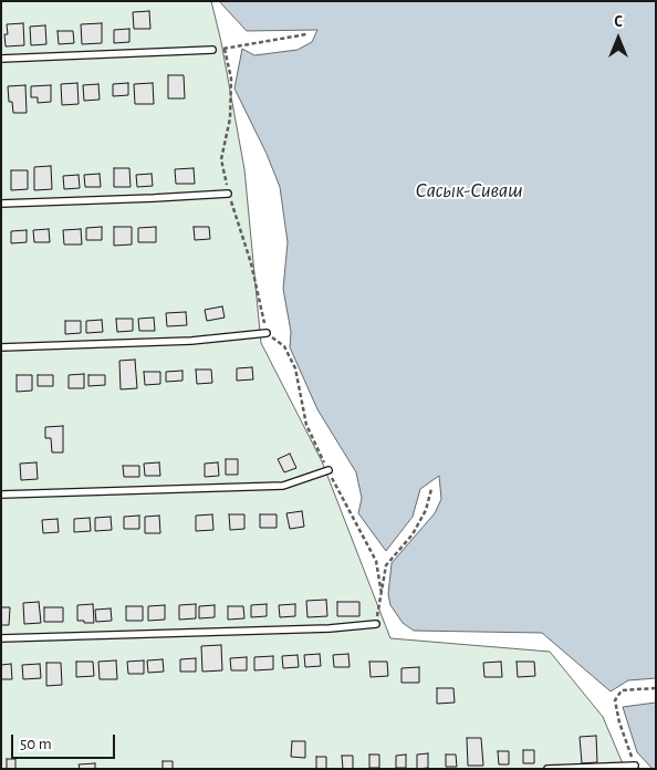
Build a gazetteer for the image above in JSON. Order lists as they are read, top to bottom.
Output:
{
  "water": ["Сасык-Сиваш"],
  "scale_bar": "50 m",
  "north": "top"
}
